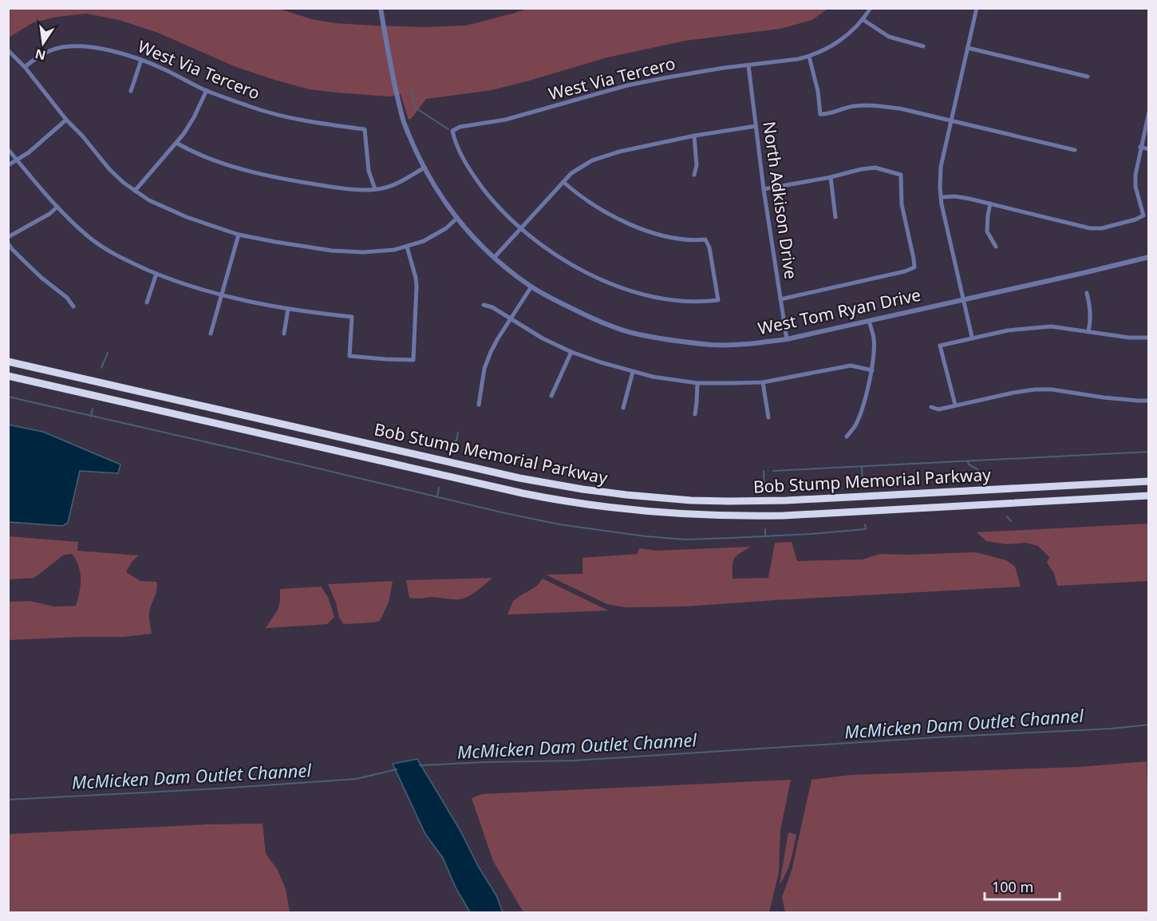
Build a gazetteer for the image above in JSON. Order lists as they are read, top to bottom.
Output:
{
  "streets": {
    "highway": ["Bob Stump Memorial Parkway"],
    "street": ["West Via Tercero", "North Adkison Drive", "West Tom Ryan Drive"]
  },
  "crossings": [
    ["West Via Tercero", "North Adkison Drive"],
    ["North Adkison Drive", "West Tom Ryan Drive"]
  ],
  "water": ["McMicken Dam Outlet Channel"],
  "scale_bar": "100 m",
  "north": "bottom"
}
